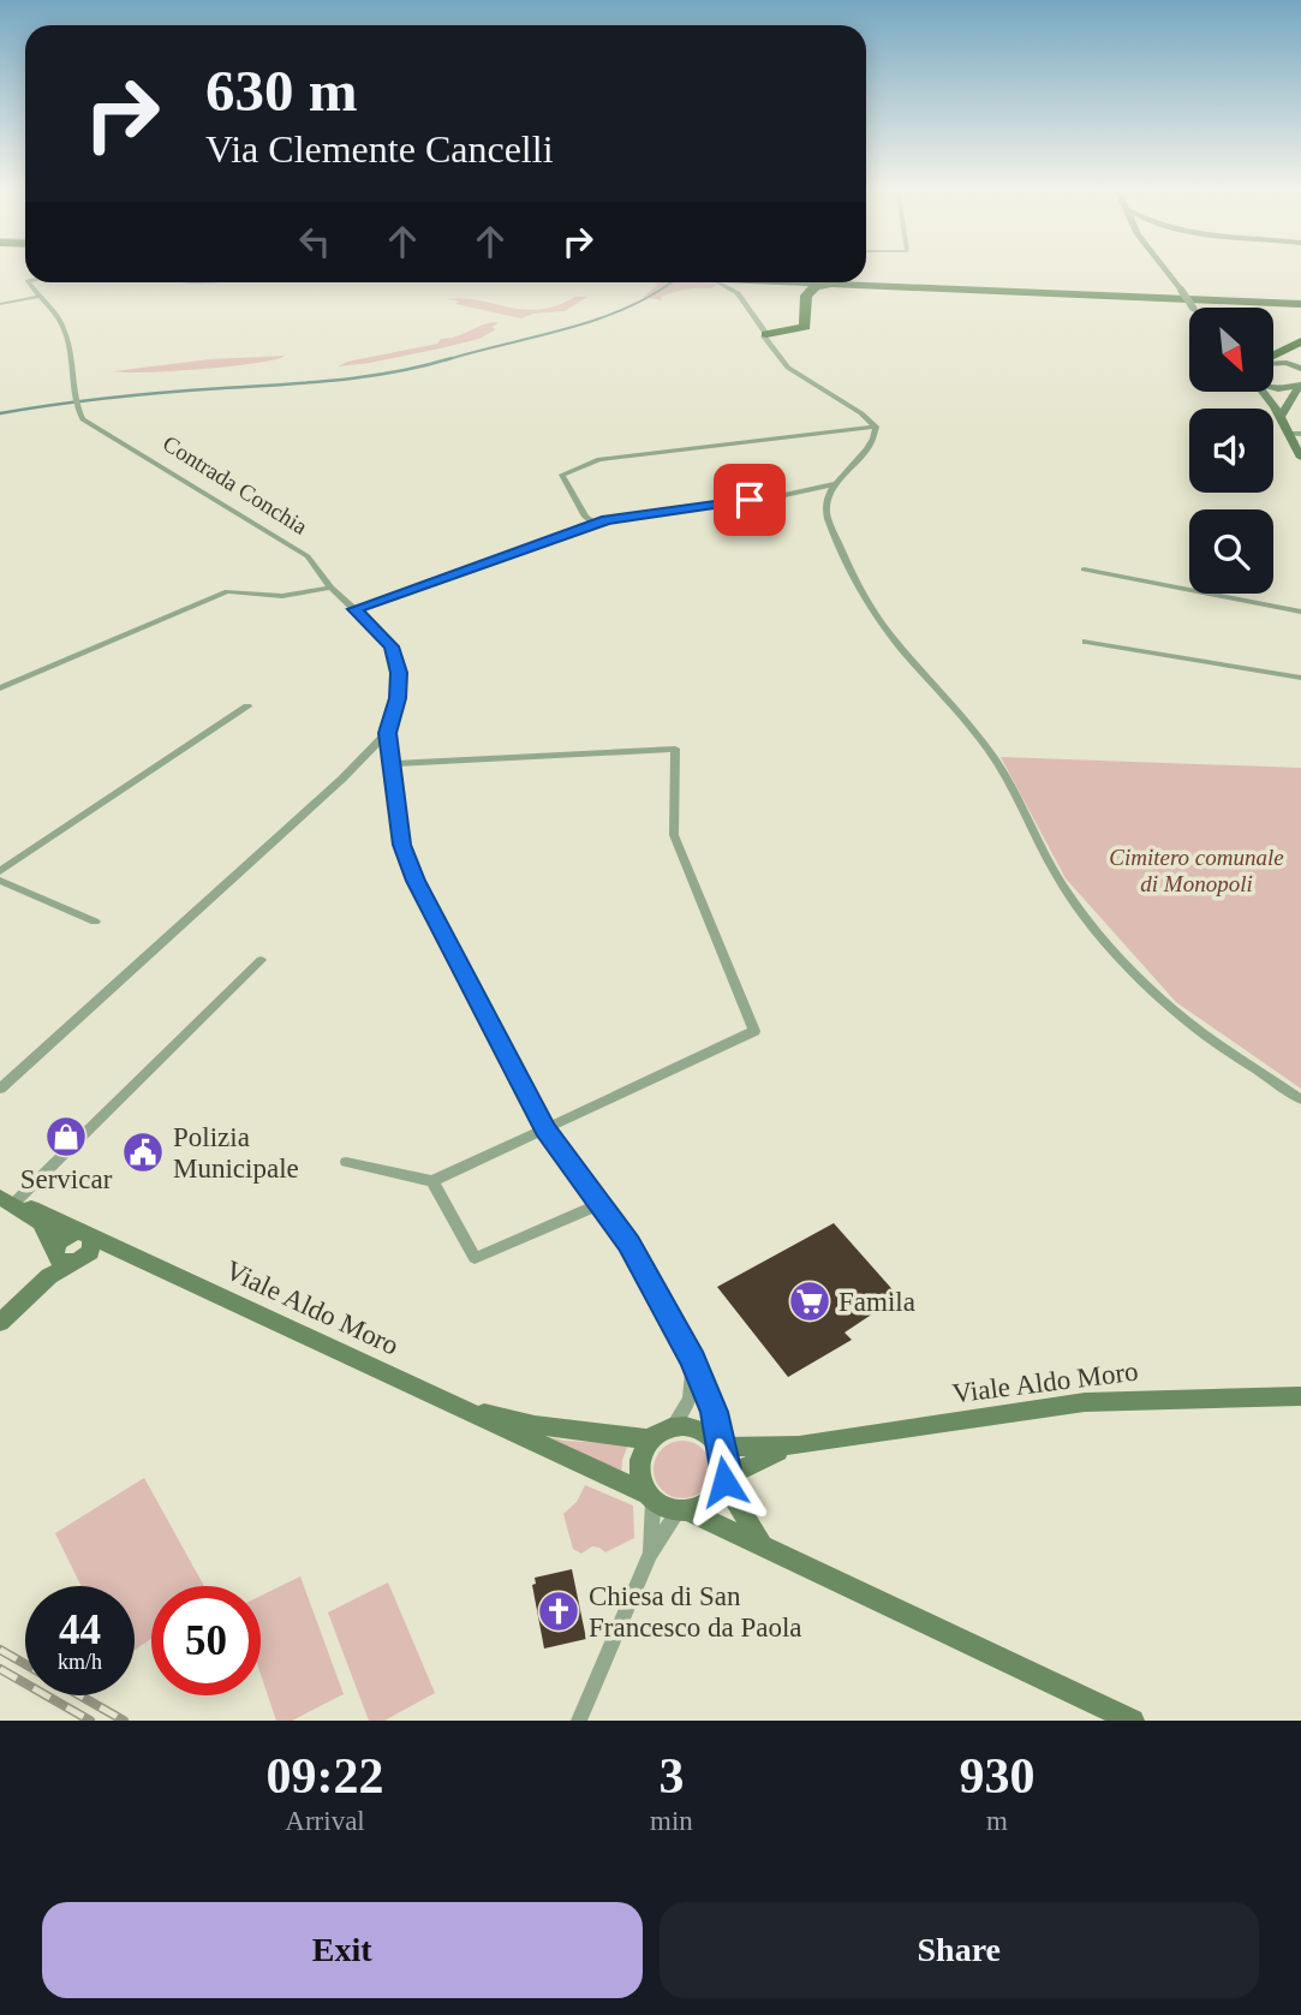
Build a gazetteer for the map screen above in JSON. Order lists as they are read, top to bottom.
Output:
{
  "streets": {
    "main road": ["Viale Aldo Moro"],
    "street": ["Contrada Conchia"]
  },
  "crossings": [
    ["Contrada Conchia", "Viale Aldo Moro"]
  ],
  "parks": ["Cimitero comunale di Monopoli"],
  "places": {
    "shop": ["Servicar"],
    "public building": ["Polizia Municipale"],
    "supermarket": ["Famila"],
    "church": ["Chiesa di San Francesco da Paola"]
  },
  "north": "bottom right",
  "page": {
    "turn": ["630 m", "Via Clemente Cancelli"],
    "speed": "44 km/h",
    "limit": "50",
    "eta": [
      "09:22",
      "Arrival",
      "3",
      "min",
      "930",
      "m"
    ],
    "buttons": ["Exit", "Share"]
  }
}
